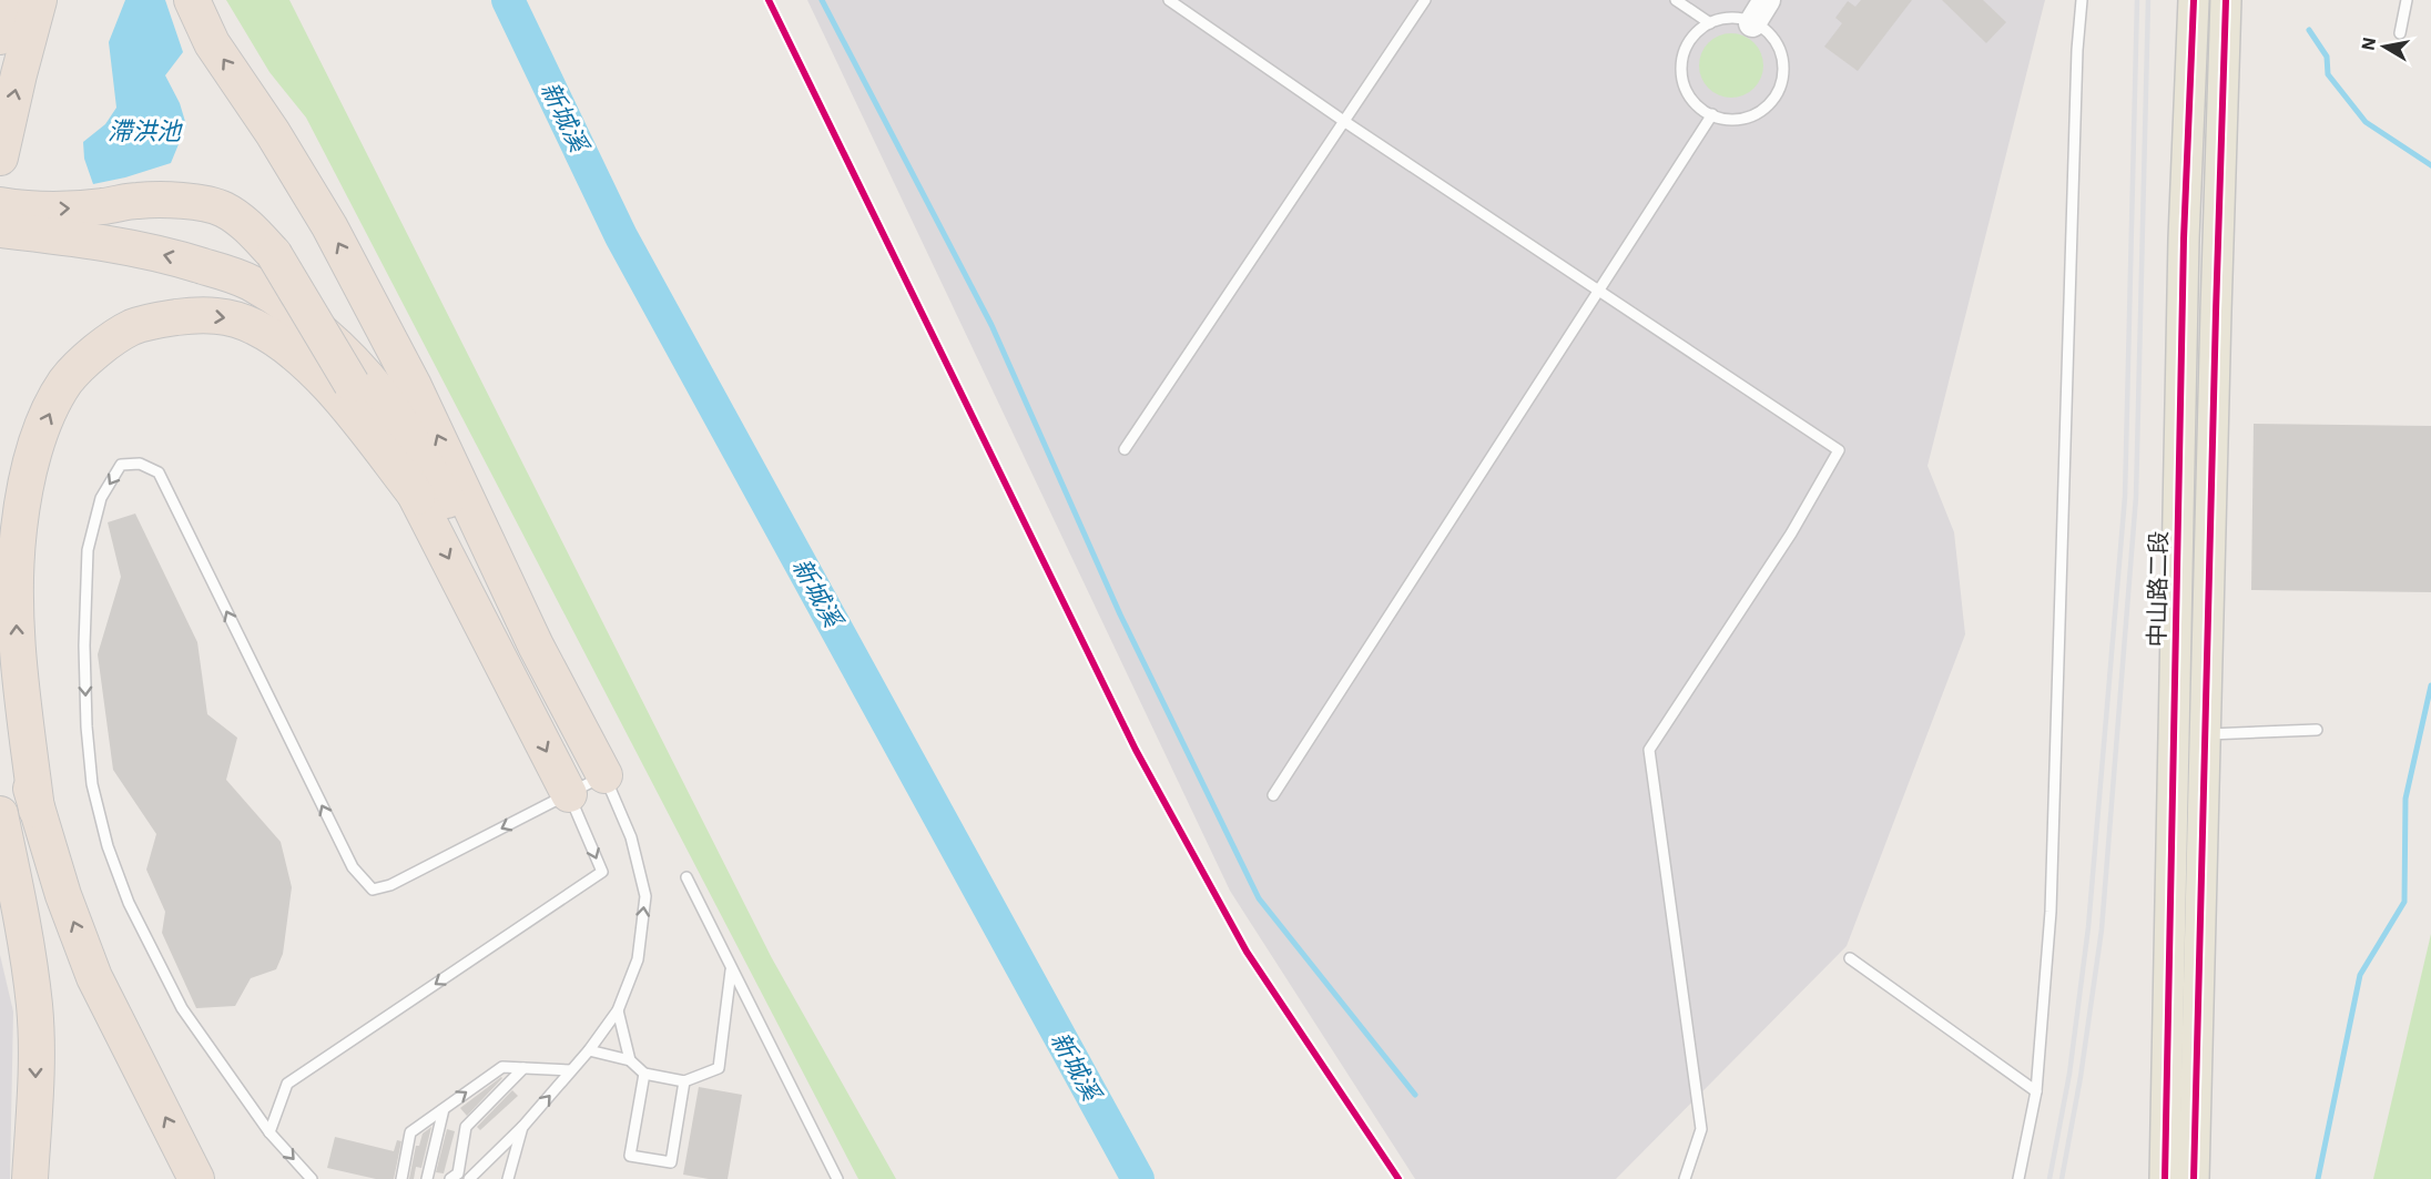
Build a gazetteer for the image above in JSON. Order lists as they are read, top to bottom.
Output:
{
  "streets": {
    "main road": ["中山路二段"]
  },
  "water": ["新城溪", "滯洪池"],
  "north": "left"
}
